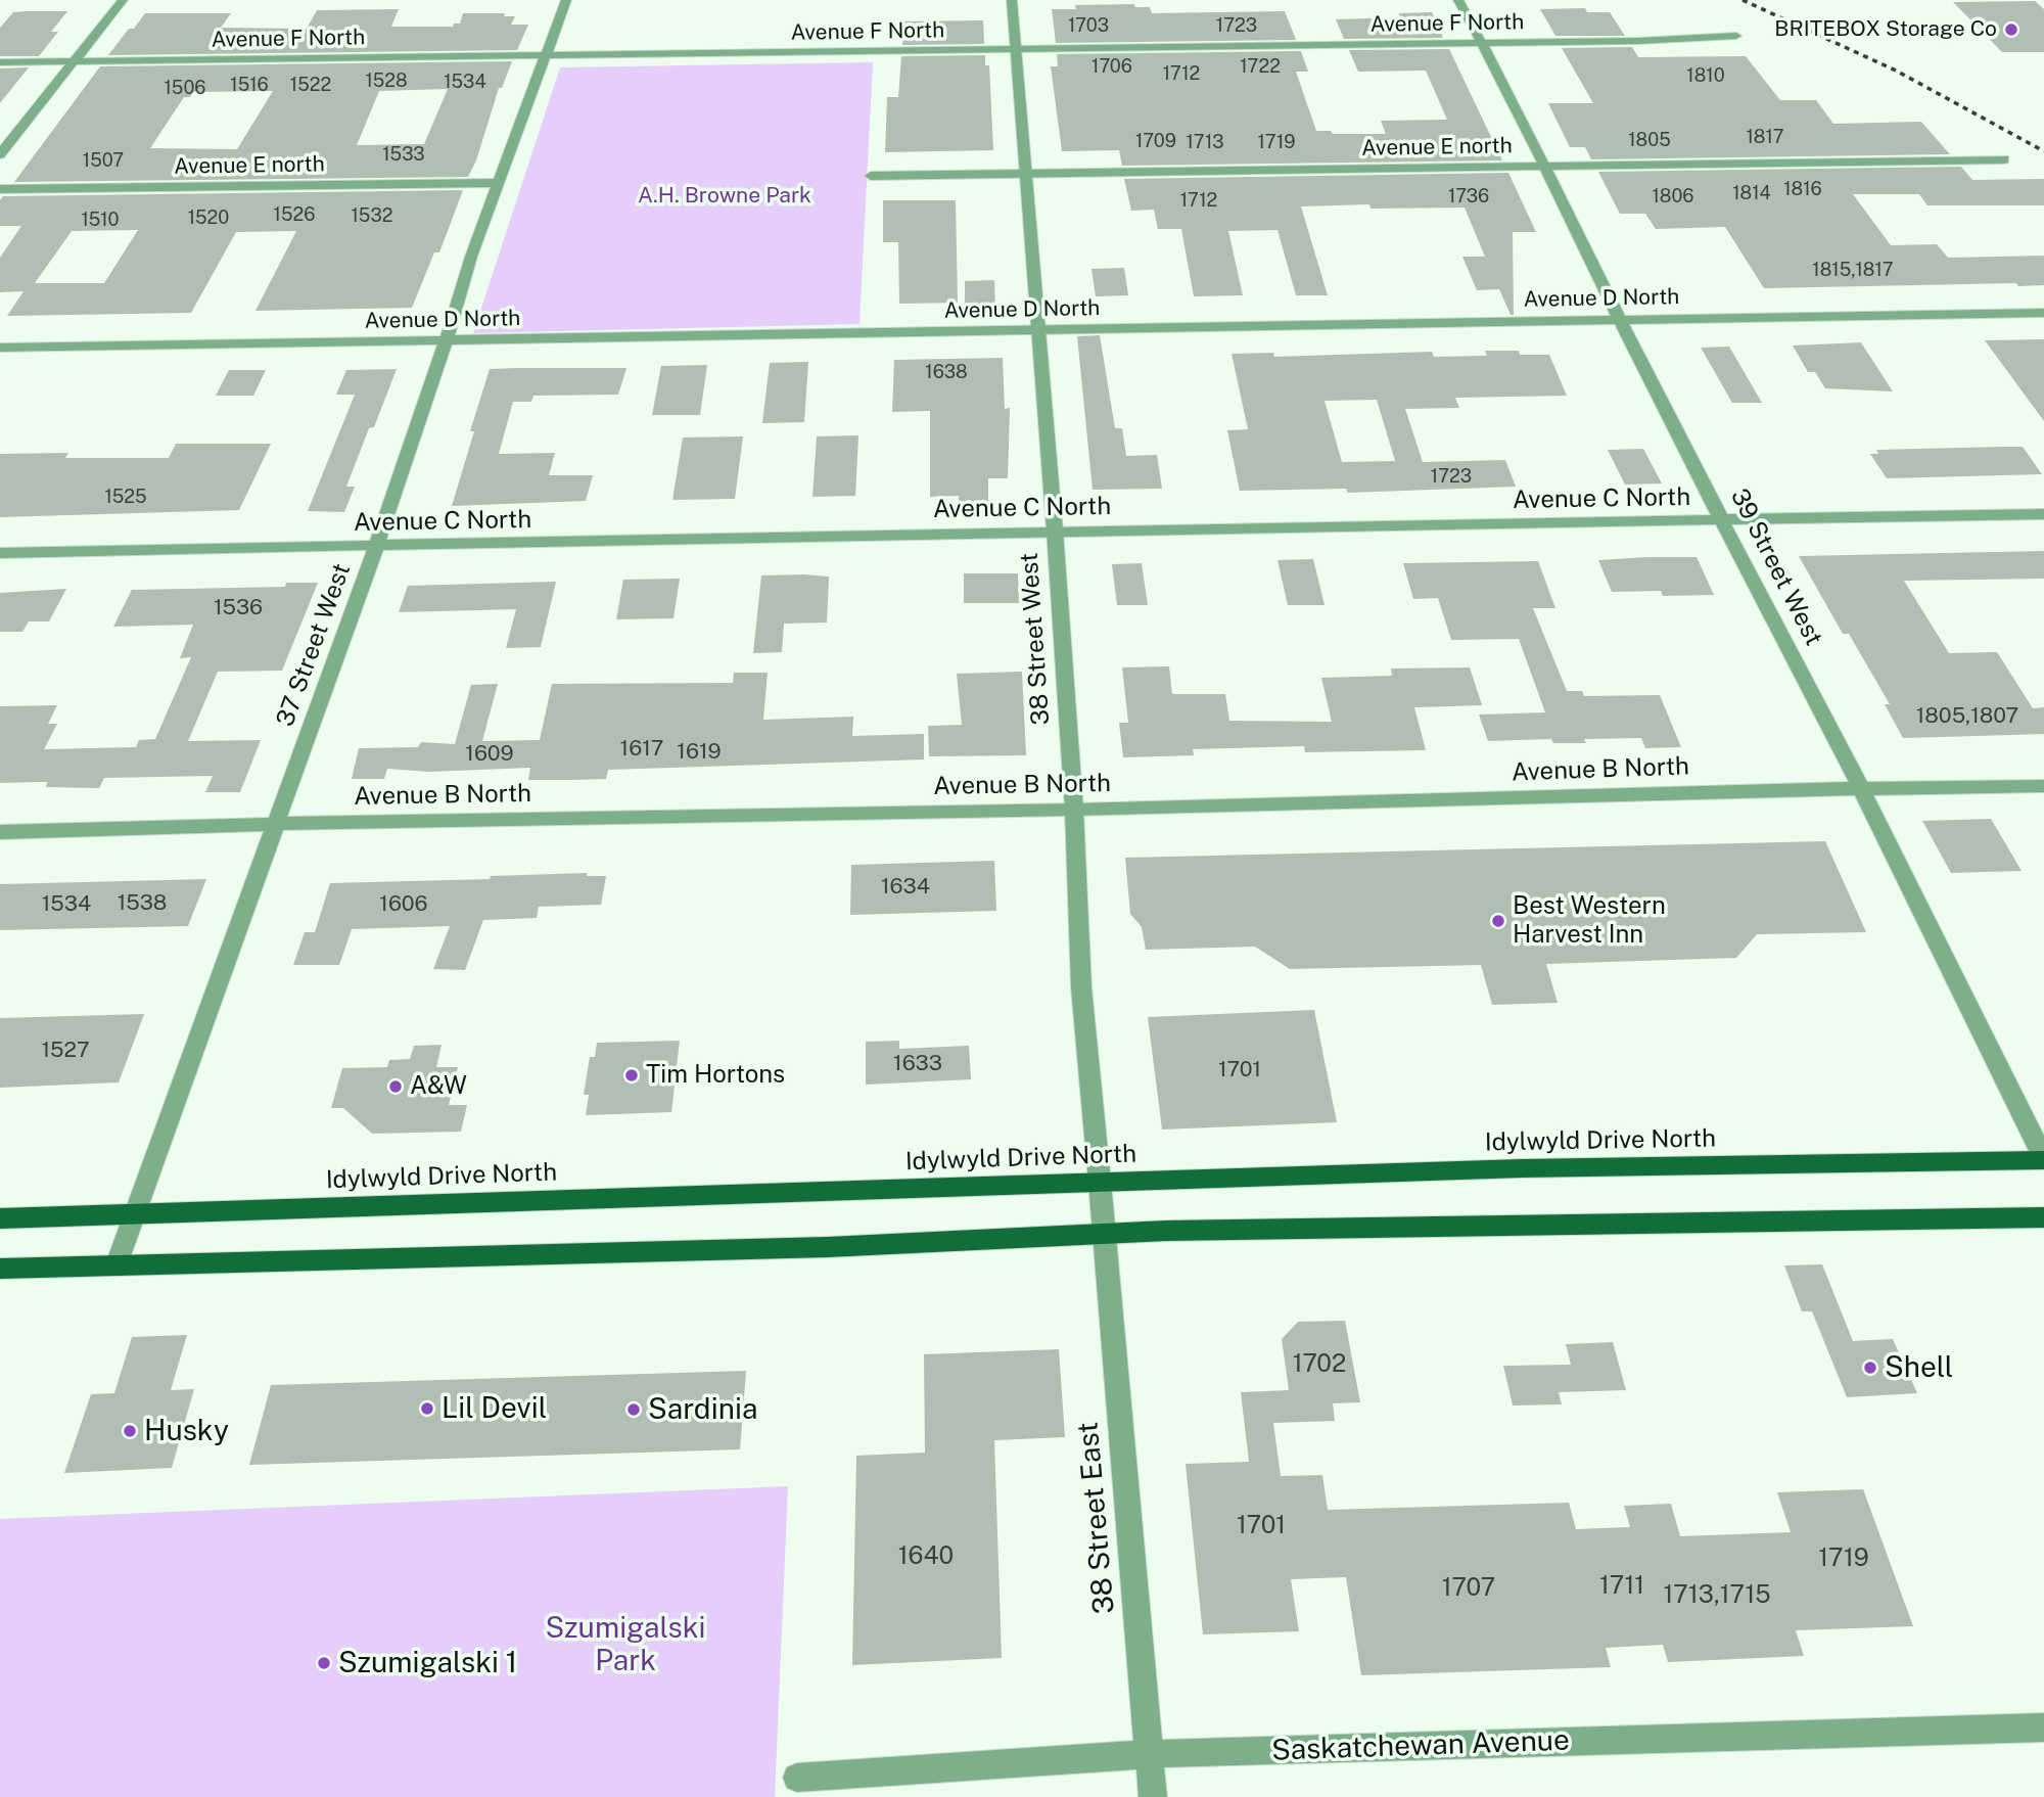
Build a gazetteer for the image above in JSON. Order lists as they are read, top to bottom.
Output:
{
  "streets": {
    "main road": ["Idylwyld Drive North"],
    "street": [
      "Avenue F North",
      "Avenue E north",
      "Avenue D North",
      "Avenue C North",
      "39 Street West",
      "38 Street West",
      "37 Street West",
      "Avenue B North",
      "38 Street East",
      "Saskatchewan Avenue"
    ]
  },
  "crossings": [
    ["Avenue F North", "39 Street West"],
    ["Avenue F North", "38 Street West"],
    ["Avenue F North", "37 Street West"],
    ["Avenue E north", "39 Street West"],
    ["Avenue E north", "38 Street West"],
    ["Avenue E north", "37 Street West"],
    ["Avenue D North", "39 Street West"],
    ["Avenue D North", "38 Street West"],
    ["Avenue D North", "37 Street West"],
    ["Avenue C North", "39 Street West"],
    ["Avenue C North", "38 Street West"],
    ["Avenue C North", "37 Street West"],
    ["39 Street West", "Avenue B North"],
    ["39 Street West", "Idylwyld Drive North"],
    ["38 Street West", "Avenue B North"],
    ["38 Street West", "Idylwyld Drive North"],
    ["38 Street West", "38 Street East"],
    ["37 Street West", "Avenue B North"],
    ["37 Street West", "Idylwyld Drive North"],
    ["38 Street East", "Saskatchewan Avenue"]
  ],
  "parks": ["A.H. Browne Park", "Szumigalski Park"],
  "places": [
    "BRITEBOX Storage Co",
    "Best Western Harvest Inn",
    "Tim Hortons",
    "A&W",
    "Shell",
    "Lil Devil",
    "Sardinia",
    "Husky",
    "Szumigalski 1"
  ],
  "house_numbers": [
    "1703",
    "1723",
    "1706",
    "1722",
    "1712",
    "1810",
    "1528",
    "1534",
    "1516",
    "1522",
    "1506",
    "1817",
    "1805",
    "1709",
    "1713",
    "1719",
    "1533",
    "1507",
    "1816",
    "1814",
    "1736",
    "1806",
    "1712",
    "1526",
    "1532",
    "1520",
    "1510",
    "1815,1817",
    "1638",
    "1723",
    "1525",
    "1536",
    "1805,1807",
    "1617",
    "1619",
    "1609",
    "1634",
    "1538",
    "1534",
    "1606",
    "1527",
    "1633",
    "1701",
    "1702",
    "1701",
    "1640",
    "1719",
    "1711",
    "1707",
    "1713,1715"
  ]
}
